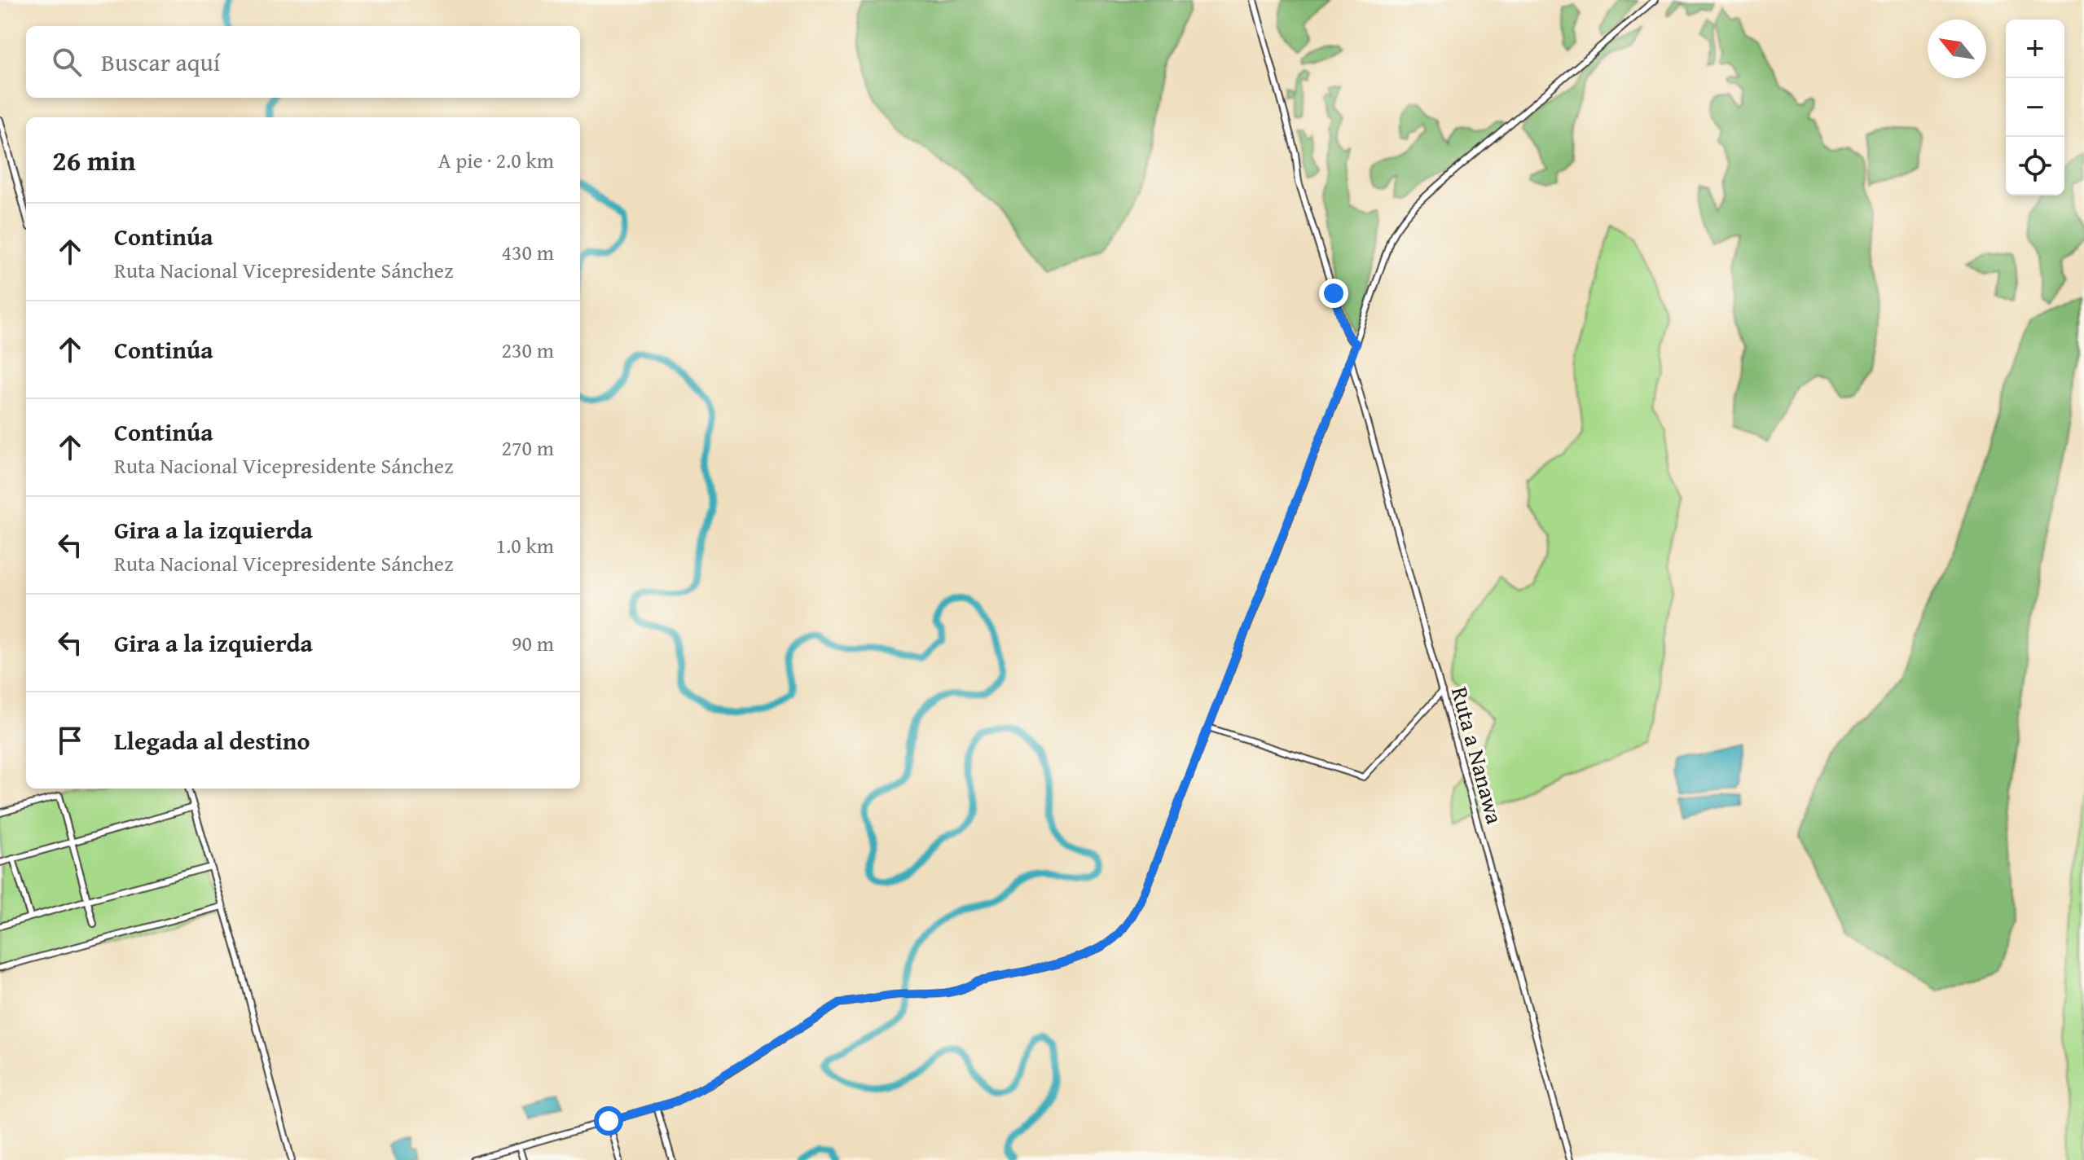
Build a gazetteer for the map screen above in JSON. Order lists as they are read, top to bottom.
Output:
{
  "streets": {
    "street": ["Ruta a Nanawa"]
  },
  "north": "top left",
  "page": {
    "map_buttons": ["+", "−"],
    "search": "Buscar aquí",
    "heading": ["26 min", "A pie · 2.0 km"],
    "list": [
      ["Continúa", "Ruta Nacional Vicepresidente Sánchez", "430 m"],
      ["Continúa", "230 m"],
      ["Continúa", "Ruta Nacional Vicepresidente Sánchez", "270 m"],
      ["Gira a la izquierda", "Ruta Nacional Vicepresidente Sánchez", "1.0 km"],
      ["Gira a la izquierda", "90 m"],
      "Llegada al destino"
    ]
  }
}
